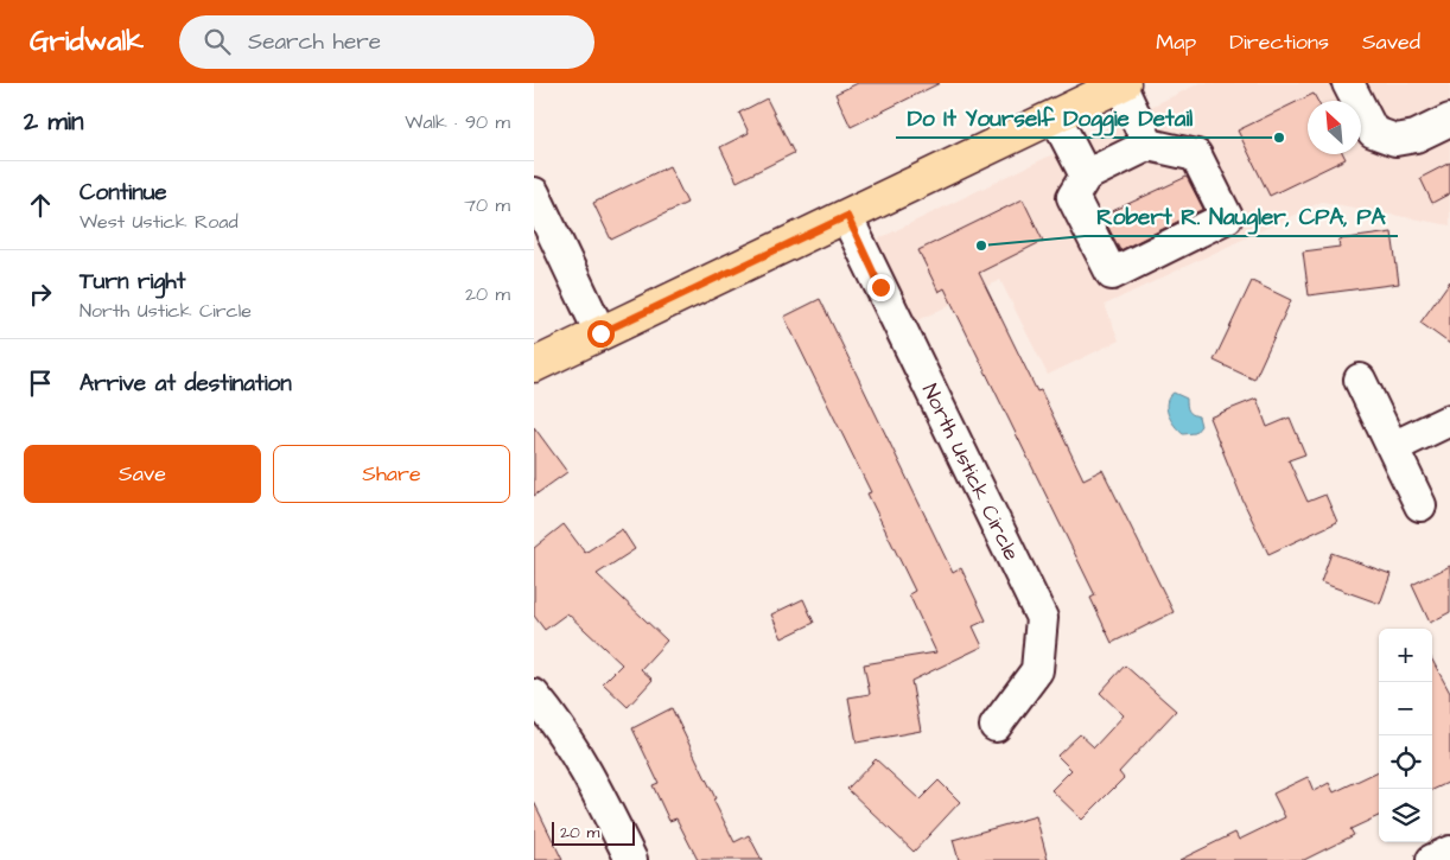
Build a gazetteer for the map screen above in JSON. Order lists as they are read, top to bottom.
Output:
{
  "streets": {
    "street": ["North Ustick Circle"]
  },
  "places": ["Do It Yourself Doggie Detail", "Robert R. Naugler, CPA, PA"],
  "scale_bar": "20 m",
  "north": "top left",
  "page": {
    "header": "Gridwalk",
    "search": "Search here",
    "nav": ["Map", "Directions", "Saved"],
    "heading": ["2 min", "Walk · 90 m"],
    "list": [
      ["Continue", "West Ustick Road", "70 m"],
      ["Turn right", "North Ustick Circle", "20 m"],
      "Arrive at destination"
    ],
    "buttons": ["Save", "Share"],
    "map_buttons": ["+", "−"],
    "scale": "20 m"
  }
}
